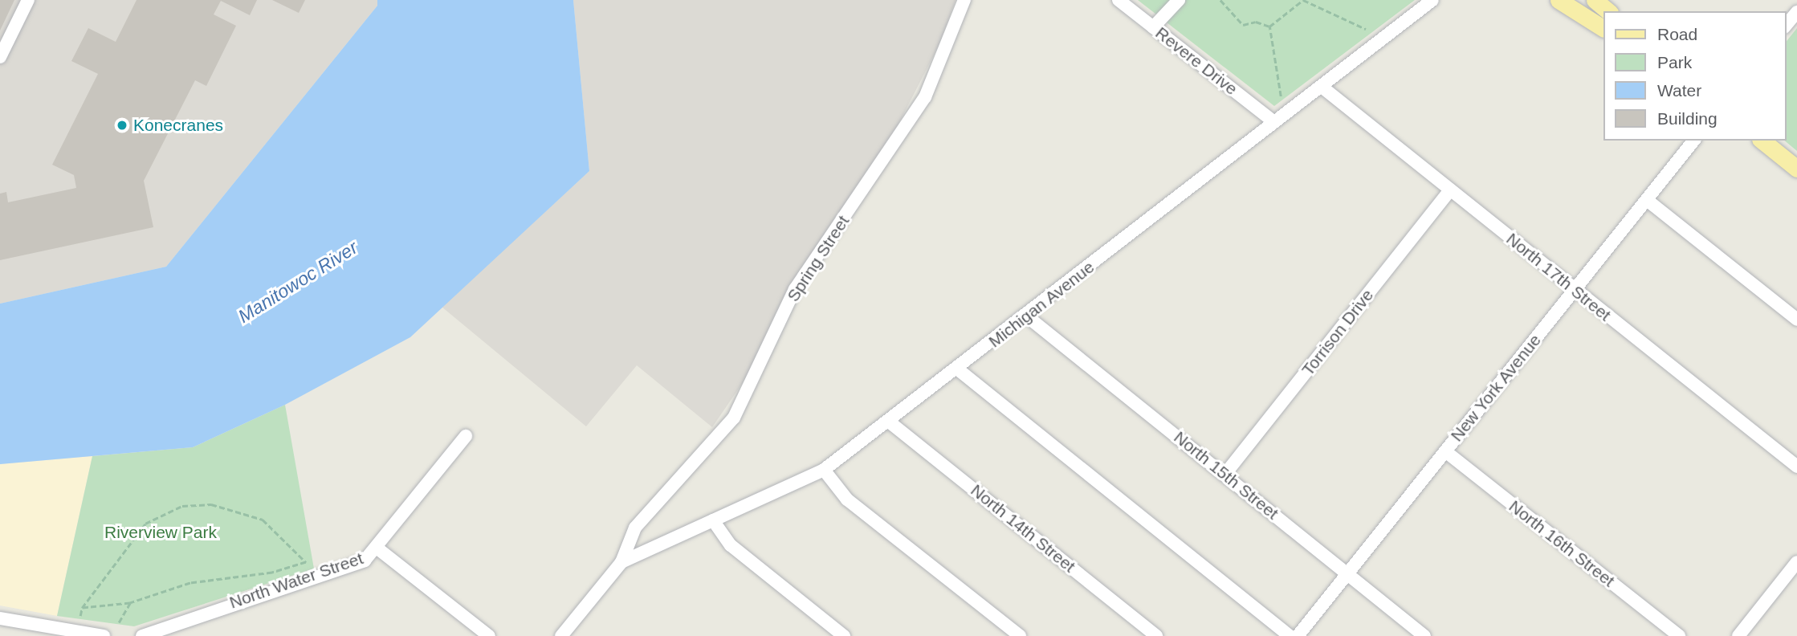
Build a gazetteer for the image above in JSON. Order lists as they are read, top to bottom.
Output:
{
  "streets": {
    "street": [
      "Revere Drive",
      "Spring Street",
      "North 17th Street",
      "Michigan Avenue",
      "Torrison Drive",
      "New York Avenue",
      "North 15th Street",
      "North 14th Street",
      "North 16th Street",
      "North Water Street"
    ]
  },
  "crossings": [
    ["Revere Drive", "Michigan Avenue"],
    ["Spring Street", "Michigan Avenue"],
    ["North 17th Street", "Michigan Avenue"],
    ["North 17th Street", "Torrison Drive"],
    ["North 17th Street", "New York Avenue"],
    ["Michigan Avenue", "North 15th Street"],
    ["Michigan Avenue", "North 14th Street"],
    ["Torrison Drive", "North 15th Street"],
    ["New York Avenue", "North 15th Street"],
    ["New York Avenue", "North 16th Street"]
  ],
  "water": ["Manitowoc River"],
  "parks": ["Riverview Park"],
  "places": ["Konecranes"],
  "legend": [
    "Road",
    "Park",
    "Water",
    "Building"
  ]
}
